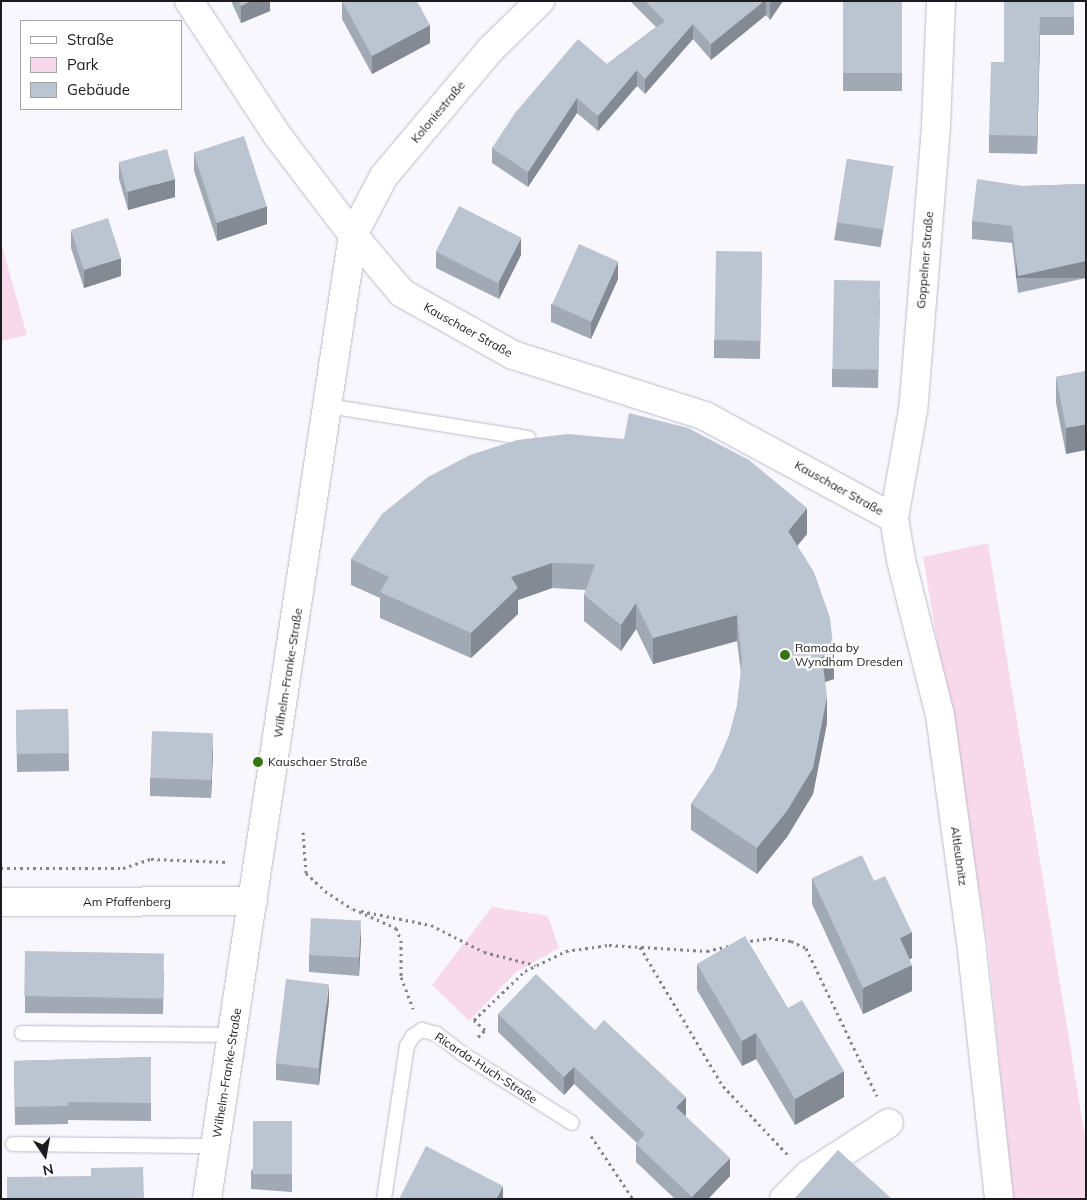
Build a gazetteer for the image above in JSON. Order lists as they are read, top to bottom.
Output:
{
  "streets": {
    "street": [
      "Koloniestraße",
      "Goppelner Straße",
      "Kauschaer Straße",
      "Wilhelm-Franke-Straße",
      "Altleubnitz",
      "Am Pfaffenberg"
    ],
    "lane": ["Ricarda-Huch-Straße"]
  },
  "crossings": [
    ["Koloniestraße", "Kauschaer Straße"],
    ["Koloniestraße", "Wilhelm-Franke-Straße"],
    ["Goppelner Straße", "Kauschaer Straße"],
    ["Goppelner Straße", "Altleubnitz"],
    ["Kauschaer Straße", "Wilhelm-Franke-Straße"],
    ["Kauschaer Straße", "Altleubnitz"],
    ["Wilhelm-Franke-Straße", "Am Pfaffenberg"]
  ],
  "places": ["Ramada by Wyndham Dresden", "Kauschaer Straße"],
  "legend": ["Straße", "Park", "Gebäude"],
  "north": "bottom"
}
